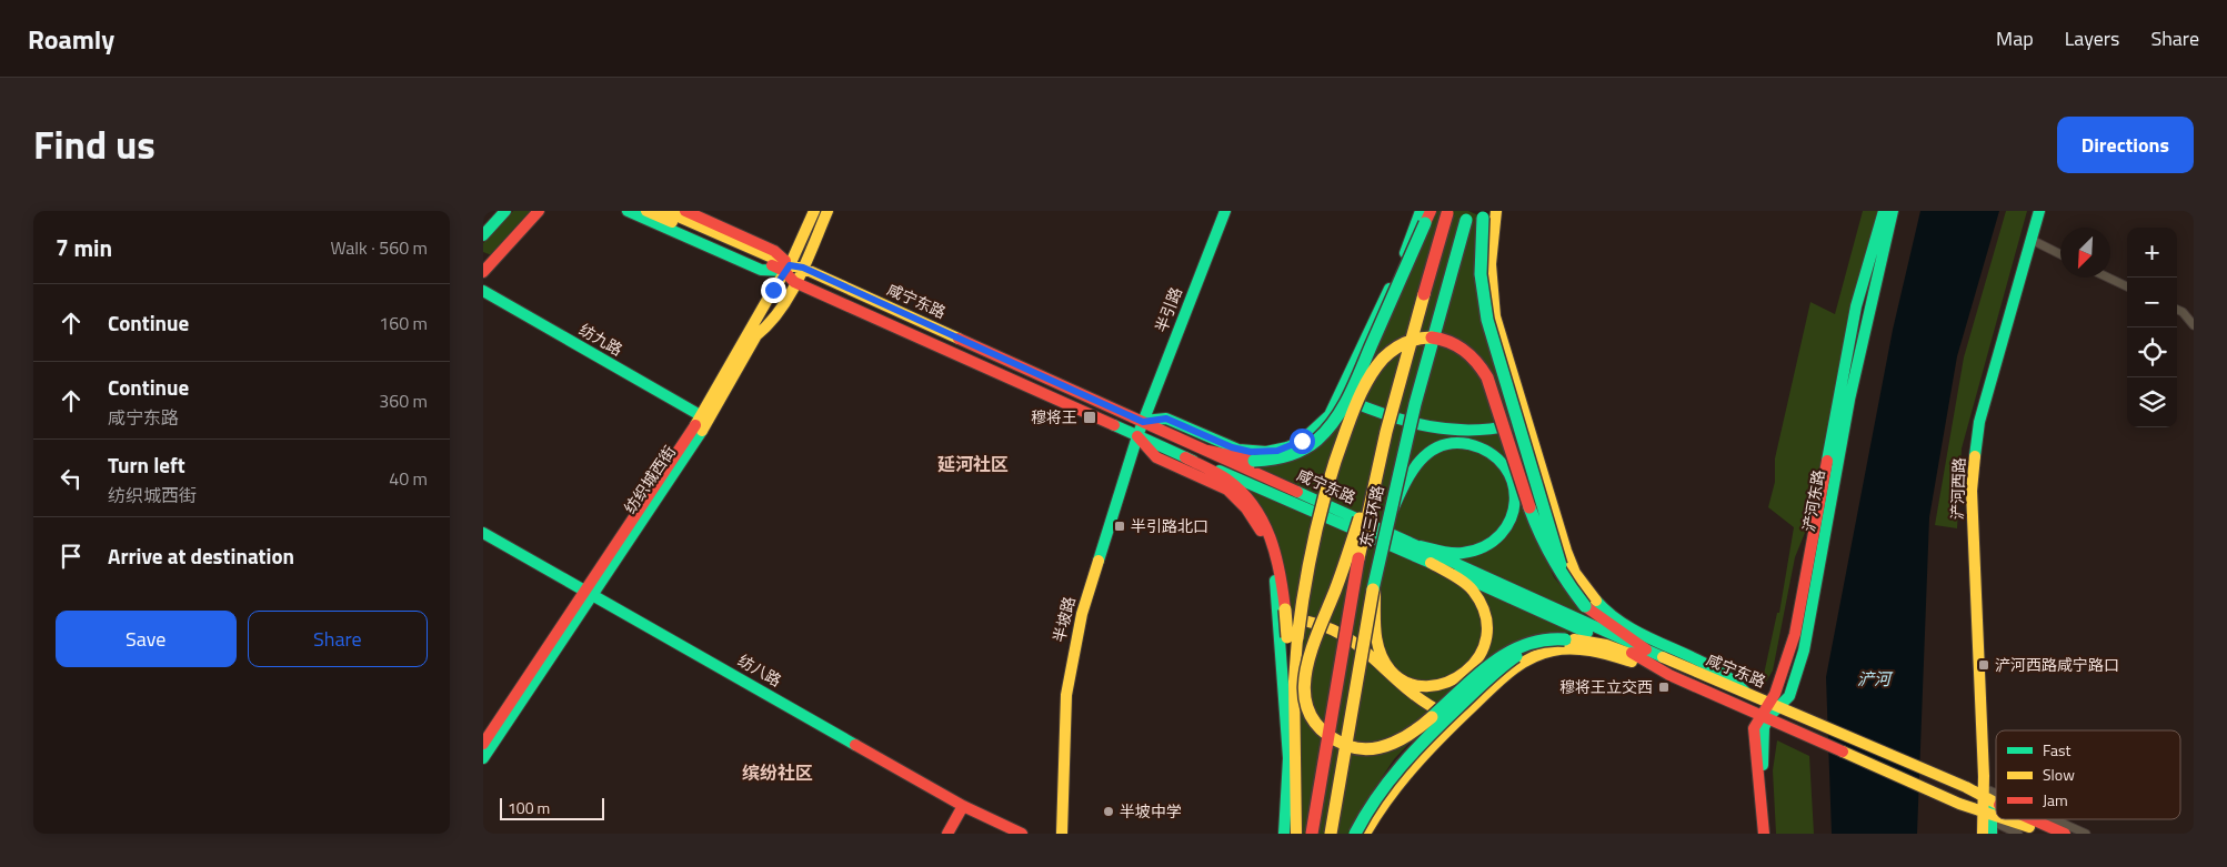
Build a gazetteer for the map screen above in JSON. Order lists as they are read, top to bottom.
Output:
{
  "streets": {
    "main road": [
      "咸宁东路",
      "半引路",
      "纺九路",
      "纺织城西街",
      "浐河西路",
      "浐河东路",
      "东三环路",
      "半坡路",
      "纺八路"
    ]
  },
  "crossings": [
    ["咸宁东路", "半引路"],
    ["咸宁东路", "纺织城西街"],
    ["咸宁东路", "浐河西路"],
    ["咸宁东路", "浐河东路"],
    ["咸宁东路", "半坡路"],
    ["半引路", "半坡路"],
    ["纺九路", "纺织城西街"],
    ["纺织城西街", "纺八路"]
  ],
  "districts": ["延河社区", "缤纷社区"],
  "water": ["浐河"],
  "places": {
    "transit": [
      "穆将王",
      "半引路北口",
      "浐河西路咸宁路口",
      "穆将王立交西"
    ],
    "other": ["半坡中学"]
  },
  "legend": ["Fast", "Slow", "Jam"],
  "scale_bar": "100 m",
  "north": "bottom left",
  "page": {
    "header": "Roamly",
    "nav": ["Map", "Layers", "Share"],
    "title": "Find us",
    "buttons": [
      "Directions",
      ["Save", "Share"]
    ],
    "heading": ["7 min", "Walk · 560 m"],
    "map_buttons": ["+", "−"],
    "list": [
      ["Continue", "160 m"],
      ["Continue", "咸宁东路", "360 m"],
      ["Turn left", "纺织城西街", "40 m"],
      "Arrive at destination"
    ],
    "scale": "100 m"
  }
}
